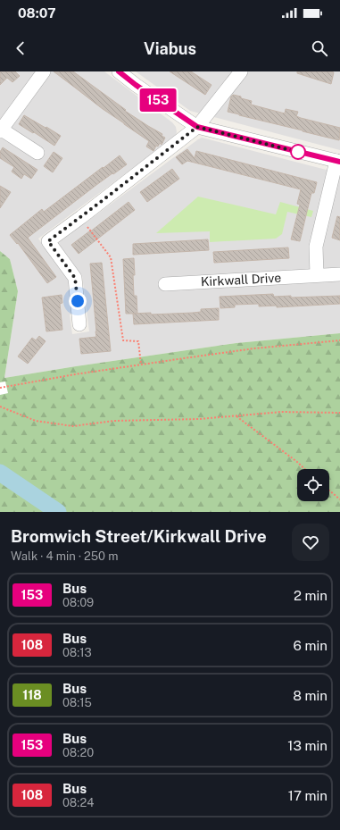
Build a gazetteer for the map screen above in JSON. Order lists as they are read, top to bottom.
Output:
{
  "streets": {
    "street": ["Kirkwall Drive"]
  },
  "lines": ["bus line 153"],
  "page": {
    "status": "08:07",
    "header": "Viabus",
    "on_map": "153",
    "heading": ["Bromwich Street/Kirkwall Drive", "Walk · 4 min · 250 m"],
    "list": [
      {
        "mark": "153",
        "name": "Bus",
        "note": "08:09",
        "value": "2 min"
      },
      {
        "mark": "108",
        "name": "Bus",
        "note": "08:13",
        "value": "6 min"
      },
      {
        "mark": "118",
        "name": "Bus",
        "note": "08:15",
        "value": "8 min"
      },
      {
        "mark": "153",
        "name": "Bus",
        "note": "08:20",
        "value": "13 min"
      },
      {
        "mark": "108",
        "name": "Bus",
        "note": "08:24",
        "value": "17 min"
      }
    ]
  }
}
